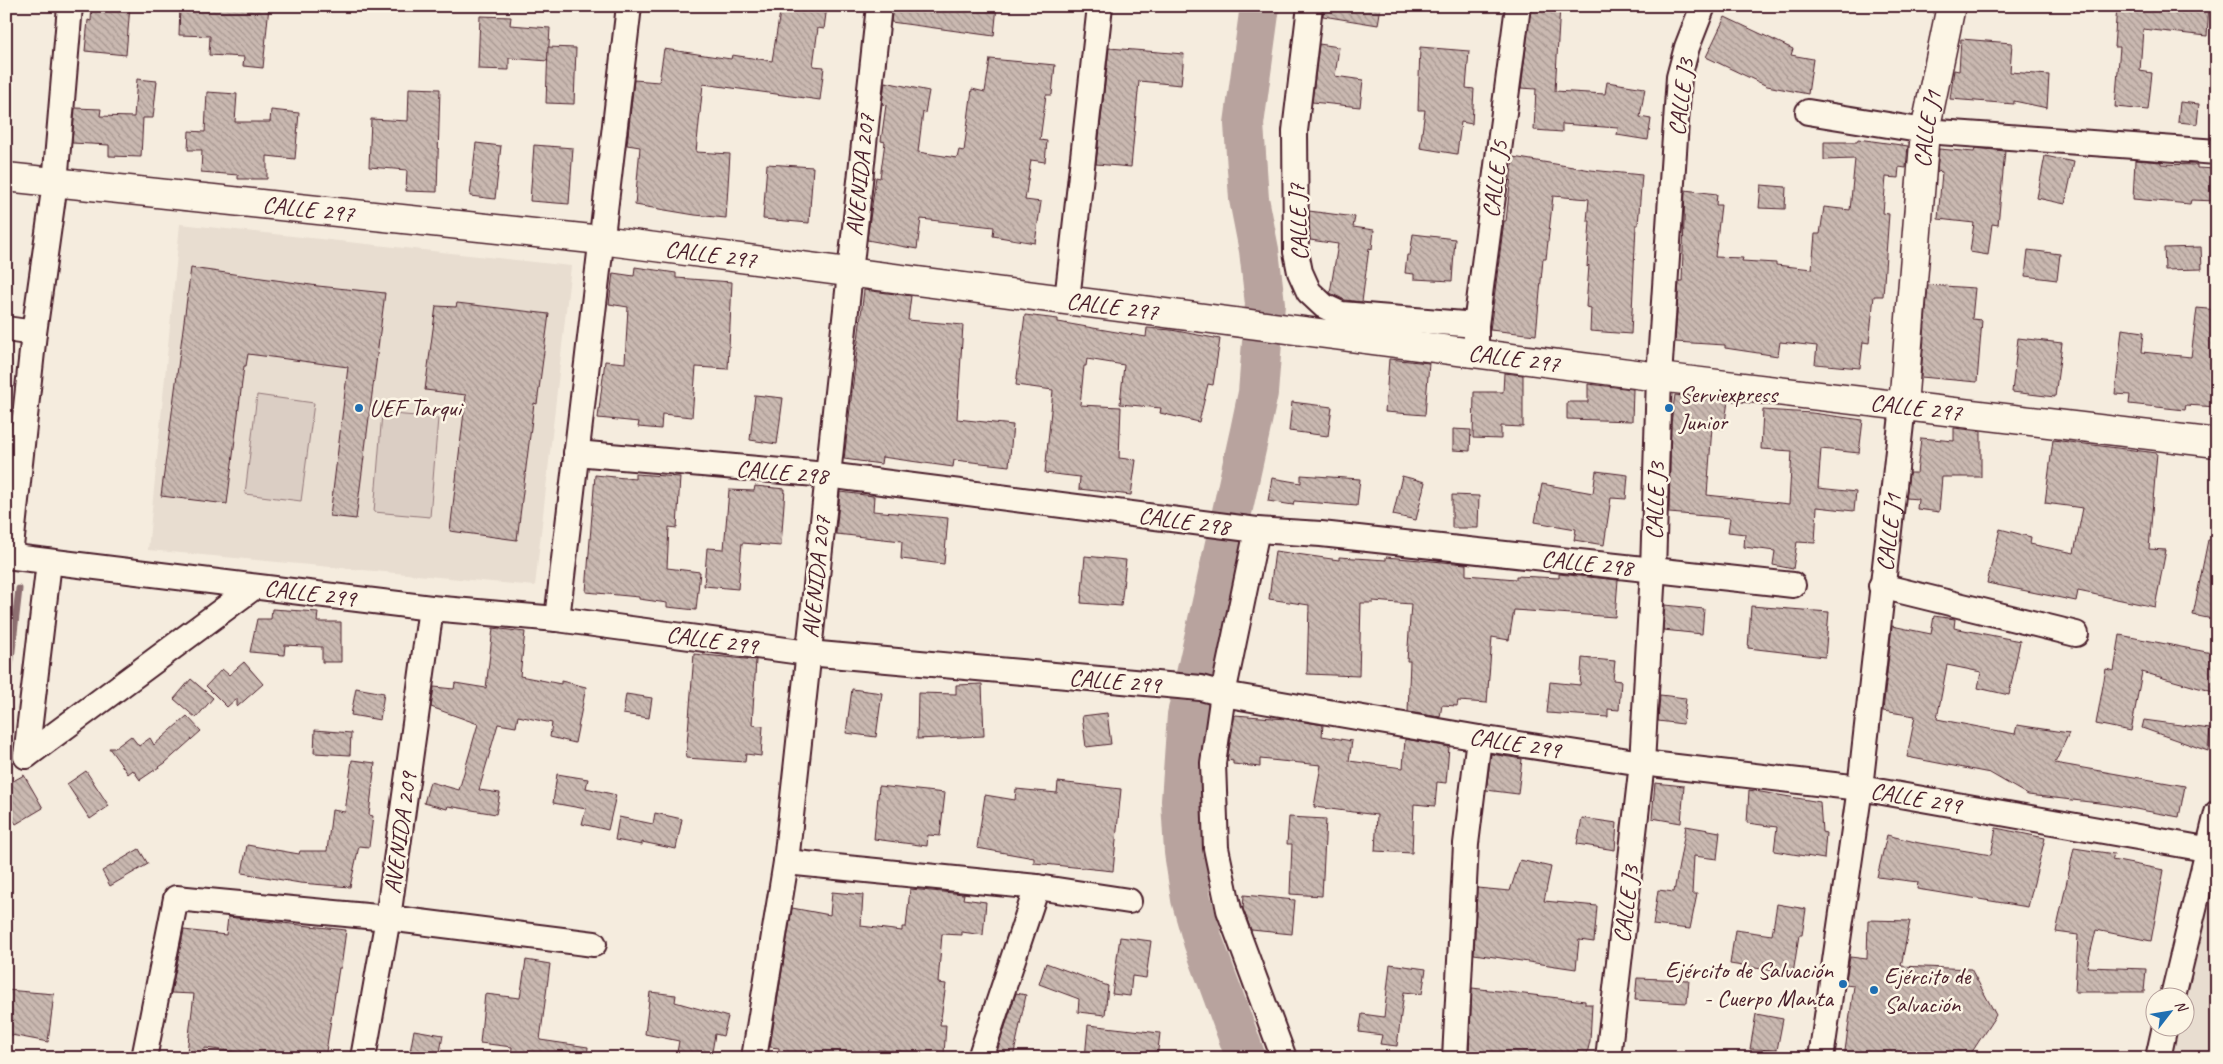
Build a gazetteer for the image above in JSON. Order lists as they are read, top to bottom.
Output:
{
  "streets": {
    "street": [
      "CALLE J3",
      "CALLE J1",
      "AVENIDA 207",
      "CALLE J5",
      "CALLE 297",
      "CALLE J7",
      "CALLE 298",
      "CALLE 299",
      "AVENIDA 209"
    ]
  },
  "crossings": [
    ["CALLE J3", "CALLE 297"],
    ["CALLE J3", "CALLE 298"],
    ["CALLE J3", "CALLE 299"],
    ["CALLE J1", "CALLE 297"],
    ["CALLE J1", "CALLE 299"],
    ["AVENIDA 207", "CALLE 297"],
    ["AVENIDA 207", "CALLE 298"],
    ["AVENIDA 207", "CALLE 299"],
    ["CALLE J5", "CALLE 297"],
    ["CALLE J5", "CALLE J7"],
    ["CALLE 299", "AVENIDA 209"]
  ],
  "places": [
    "UEF Tarqui",
    "Serviexpress Junior",
    "Ejército de Salvación - Cuerpo Manta",
    "Ejército de Salvación"
  ],
  "north": "top right"
}
